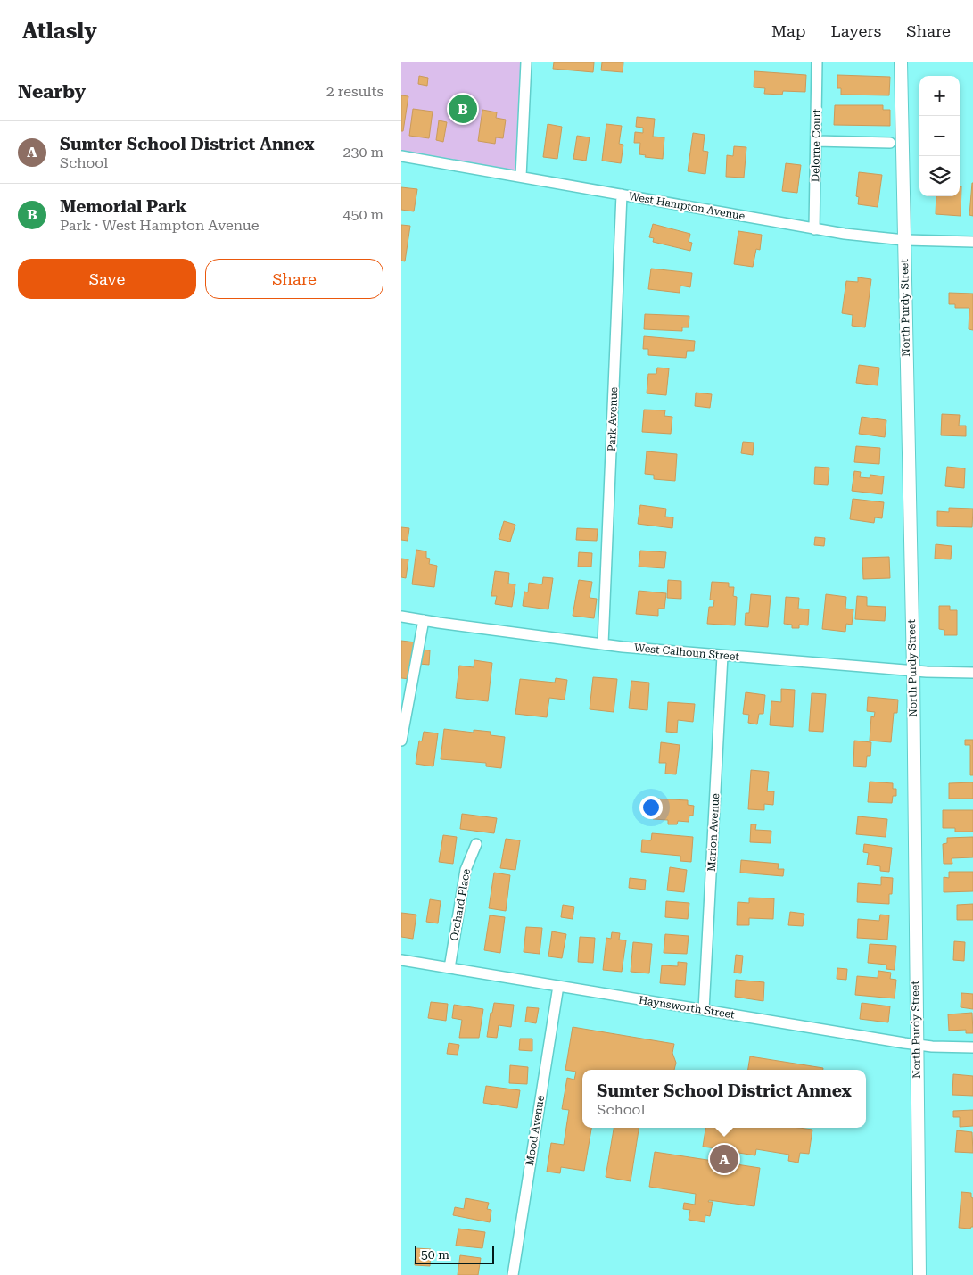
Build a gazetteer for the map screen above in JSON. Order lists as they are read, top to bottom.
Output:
{
  "streets": {
    "street": [
      "Delorne Court",
      "West Hampton Avenue",
      "North Purdy Street",
      "Park Avenue",
      "West Calhoun Street",
      "Marion Avenue",
      "Orchard Place",
      "Haynsworth Street",
      "Mood Avenue"
    ]
  },
  "crossings": [
    ["Delorne Court", "West Hampton Avenue"],
    ["West Hampton Avenue", "North Purdy Street"],
    ["West Hampton Avenue", "Park Avenue"],
    ["North Purdy Street", "West Calhoun Street"],
    ["North Purdy Street", "Haynsworth Street"],
    ["Park Avenue", "West Calhoun Street"],
    ["West Calhoun Street", "Marion Avenue"],
    ["Marion Avenue", "Haynsworth Street"],
    ["Orchard Place", "Haynsworth Street"],
    ["Haynsworth Street", "Mood Avenue"]
  ],
  "scale_bar": "50 m",
  "page": {
    "header": "Atlasly",
    "nav": ["Map", "Layers", "Share"],
    "heading": ["Nearby", "2 results"],
    "map_buttons": ["+", "−"],
    "pins": ["B", "A"],
    "list": [
      {
        "mark": "A",
        "name": "Sumter School District Annex",
        "note": "School",
        "value": "230 m"
      },
      {
        "mark": "B",
        "name": "Memorial Park",
        "note": "Park · West Hampton Avenue",
        "value": "450 m"
      }
    ],
    "buttons": ["Save", "Share"],
    "popup": ["Sumter School District Annex", "School"],
    "scale": "50 m"
  }
}
